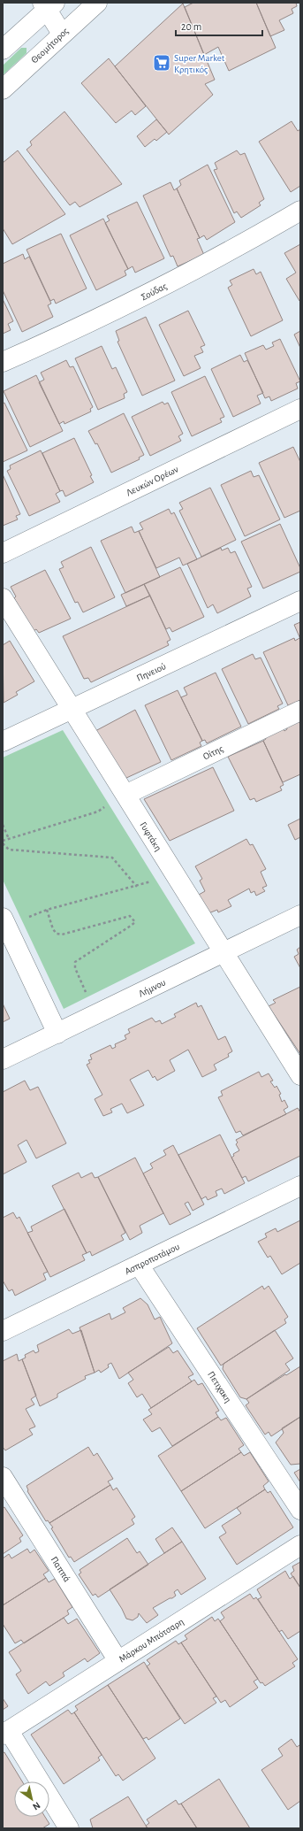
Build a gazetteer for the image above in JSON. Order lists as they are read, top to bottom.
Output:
{
  "streets": {
    "street": [
      "Θεομήτορος",
      "Σούδας",
      "Λευκών Ορέων",
      "Πηνειού",
      "Οίτης",
      "Γυφτάκη",
      "Λήμνου",
      "Ασπροποτάμου",
      "Πετιχακη",
      "Παππά",
      "Μάρκου Μπότσαρη"
    ]
  },
  "crossings": [
    ["Πηνειού", "Γυφτάκη"],
    ["Οίτης", "Γυφτάκη"],
    ["Γυφτάκη", "Λήμνου"],
    ["Ασπροποτάμου", "Πετιχακη"],
    ["Παππά", "Μάρκου Μπότσαρη"]
  ],
  "places": {
    "supermarket": ["Super Market Κρητικός"]
  },
  "scale_bar": "20 m",
  "north": "bottom right"
}
